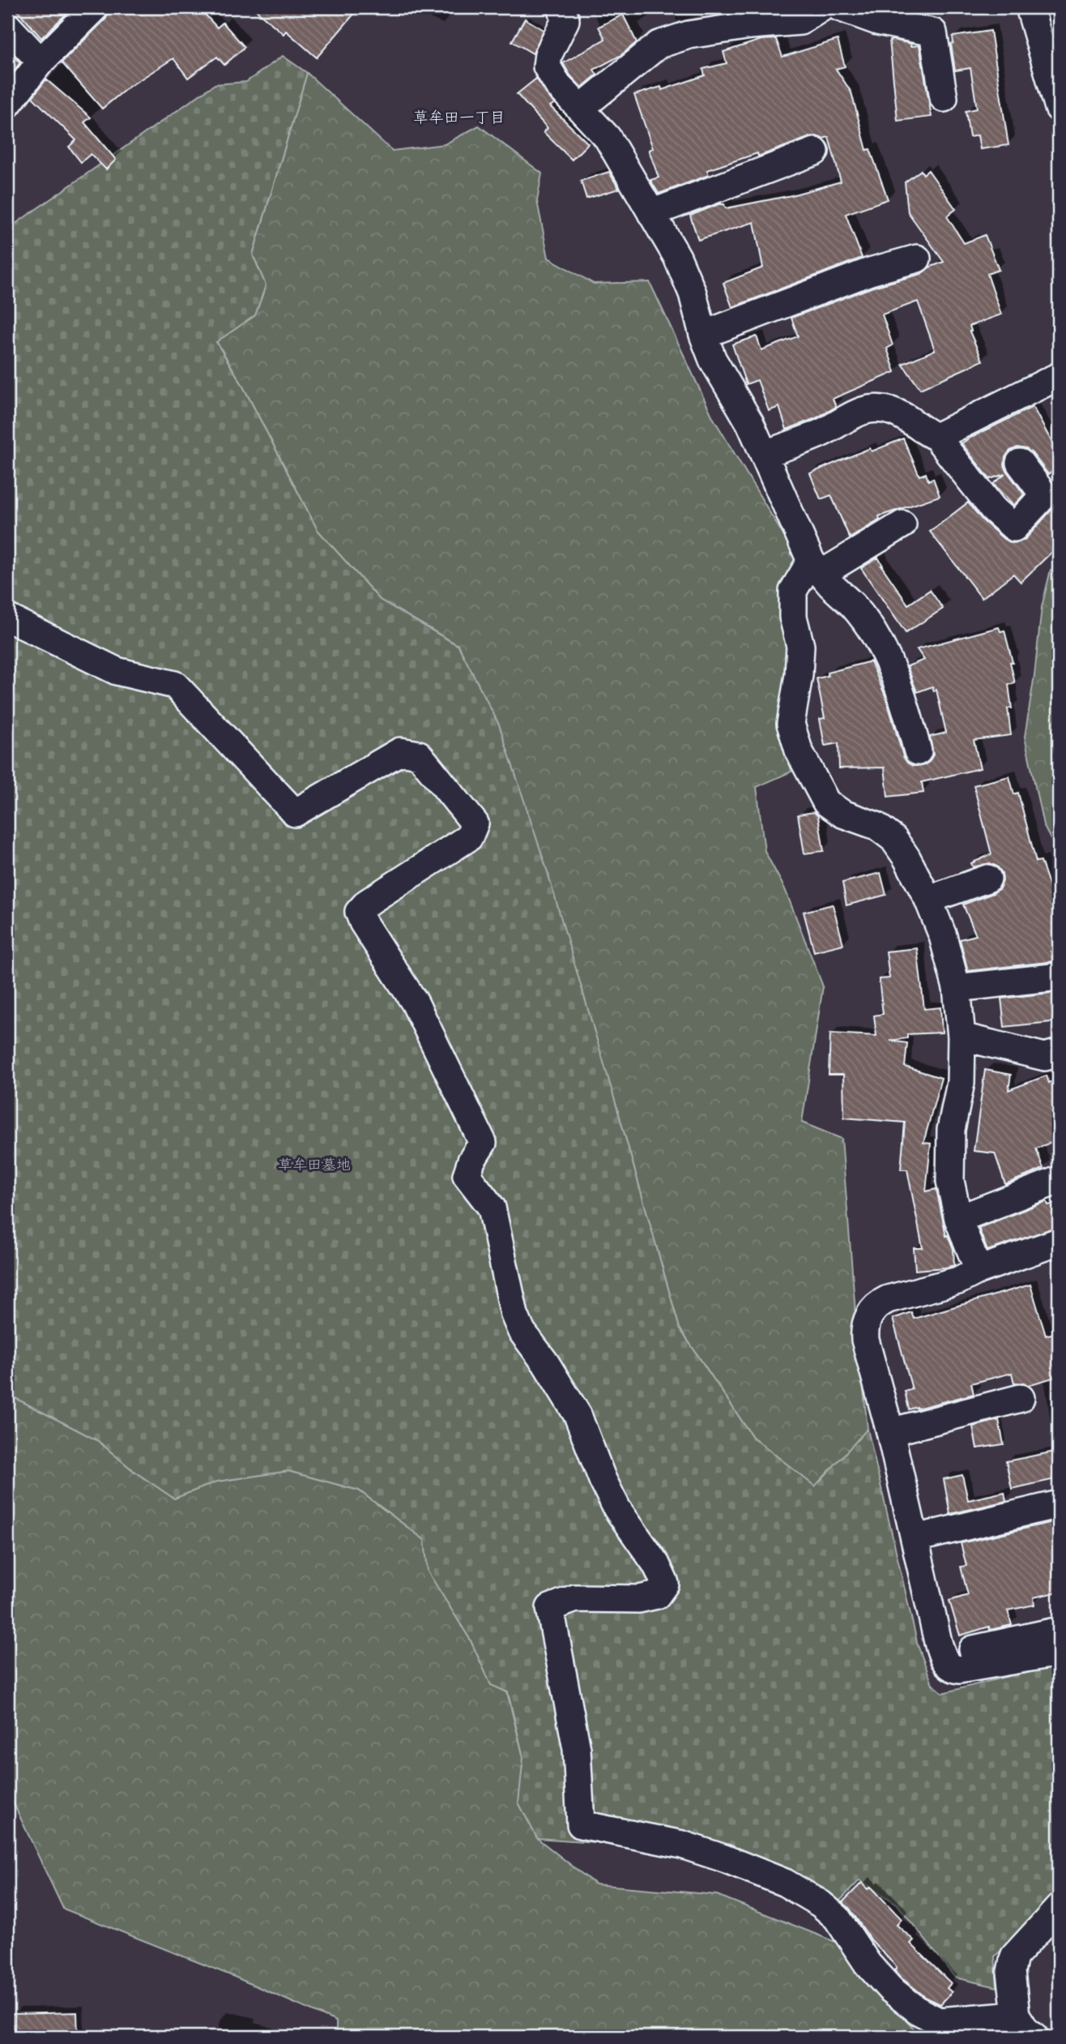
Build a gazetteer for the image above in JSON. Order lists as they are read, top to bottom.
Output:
{
  "districts": ["草牟田一丁目"],
  "parks": ["草牟田墓地"]
}
